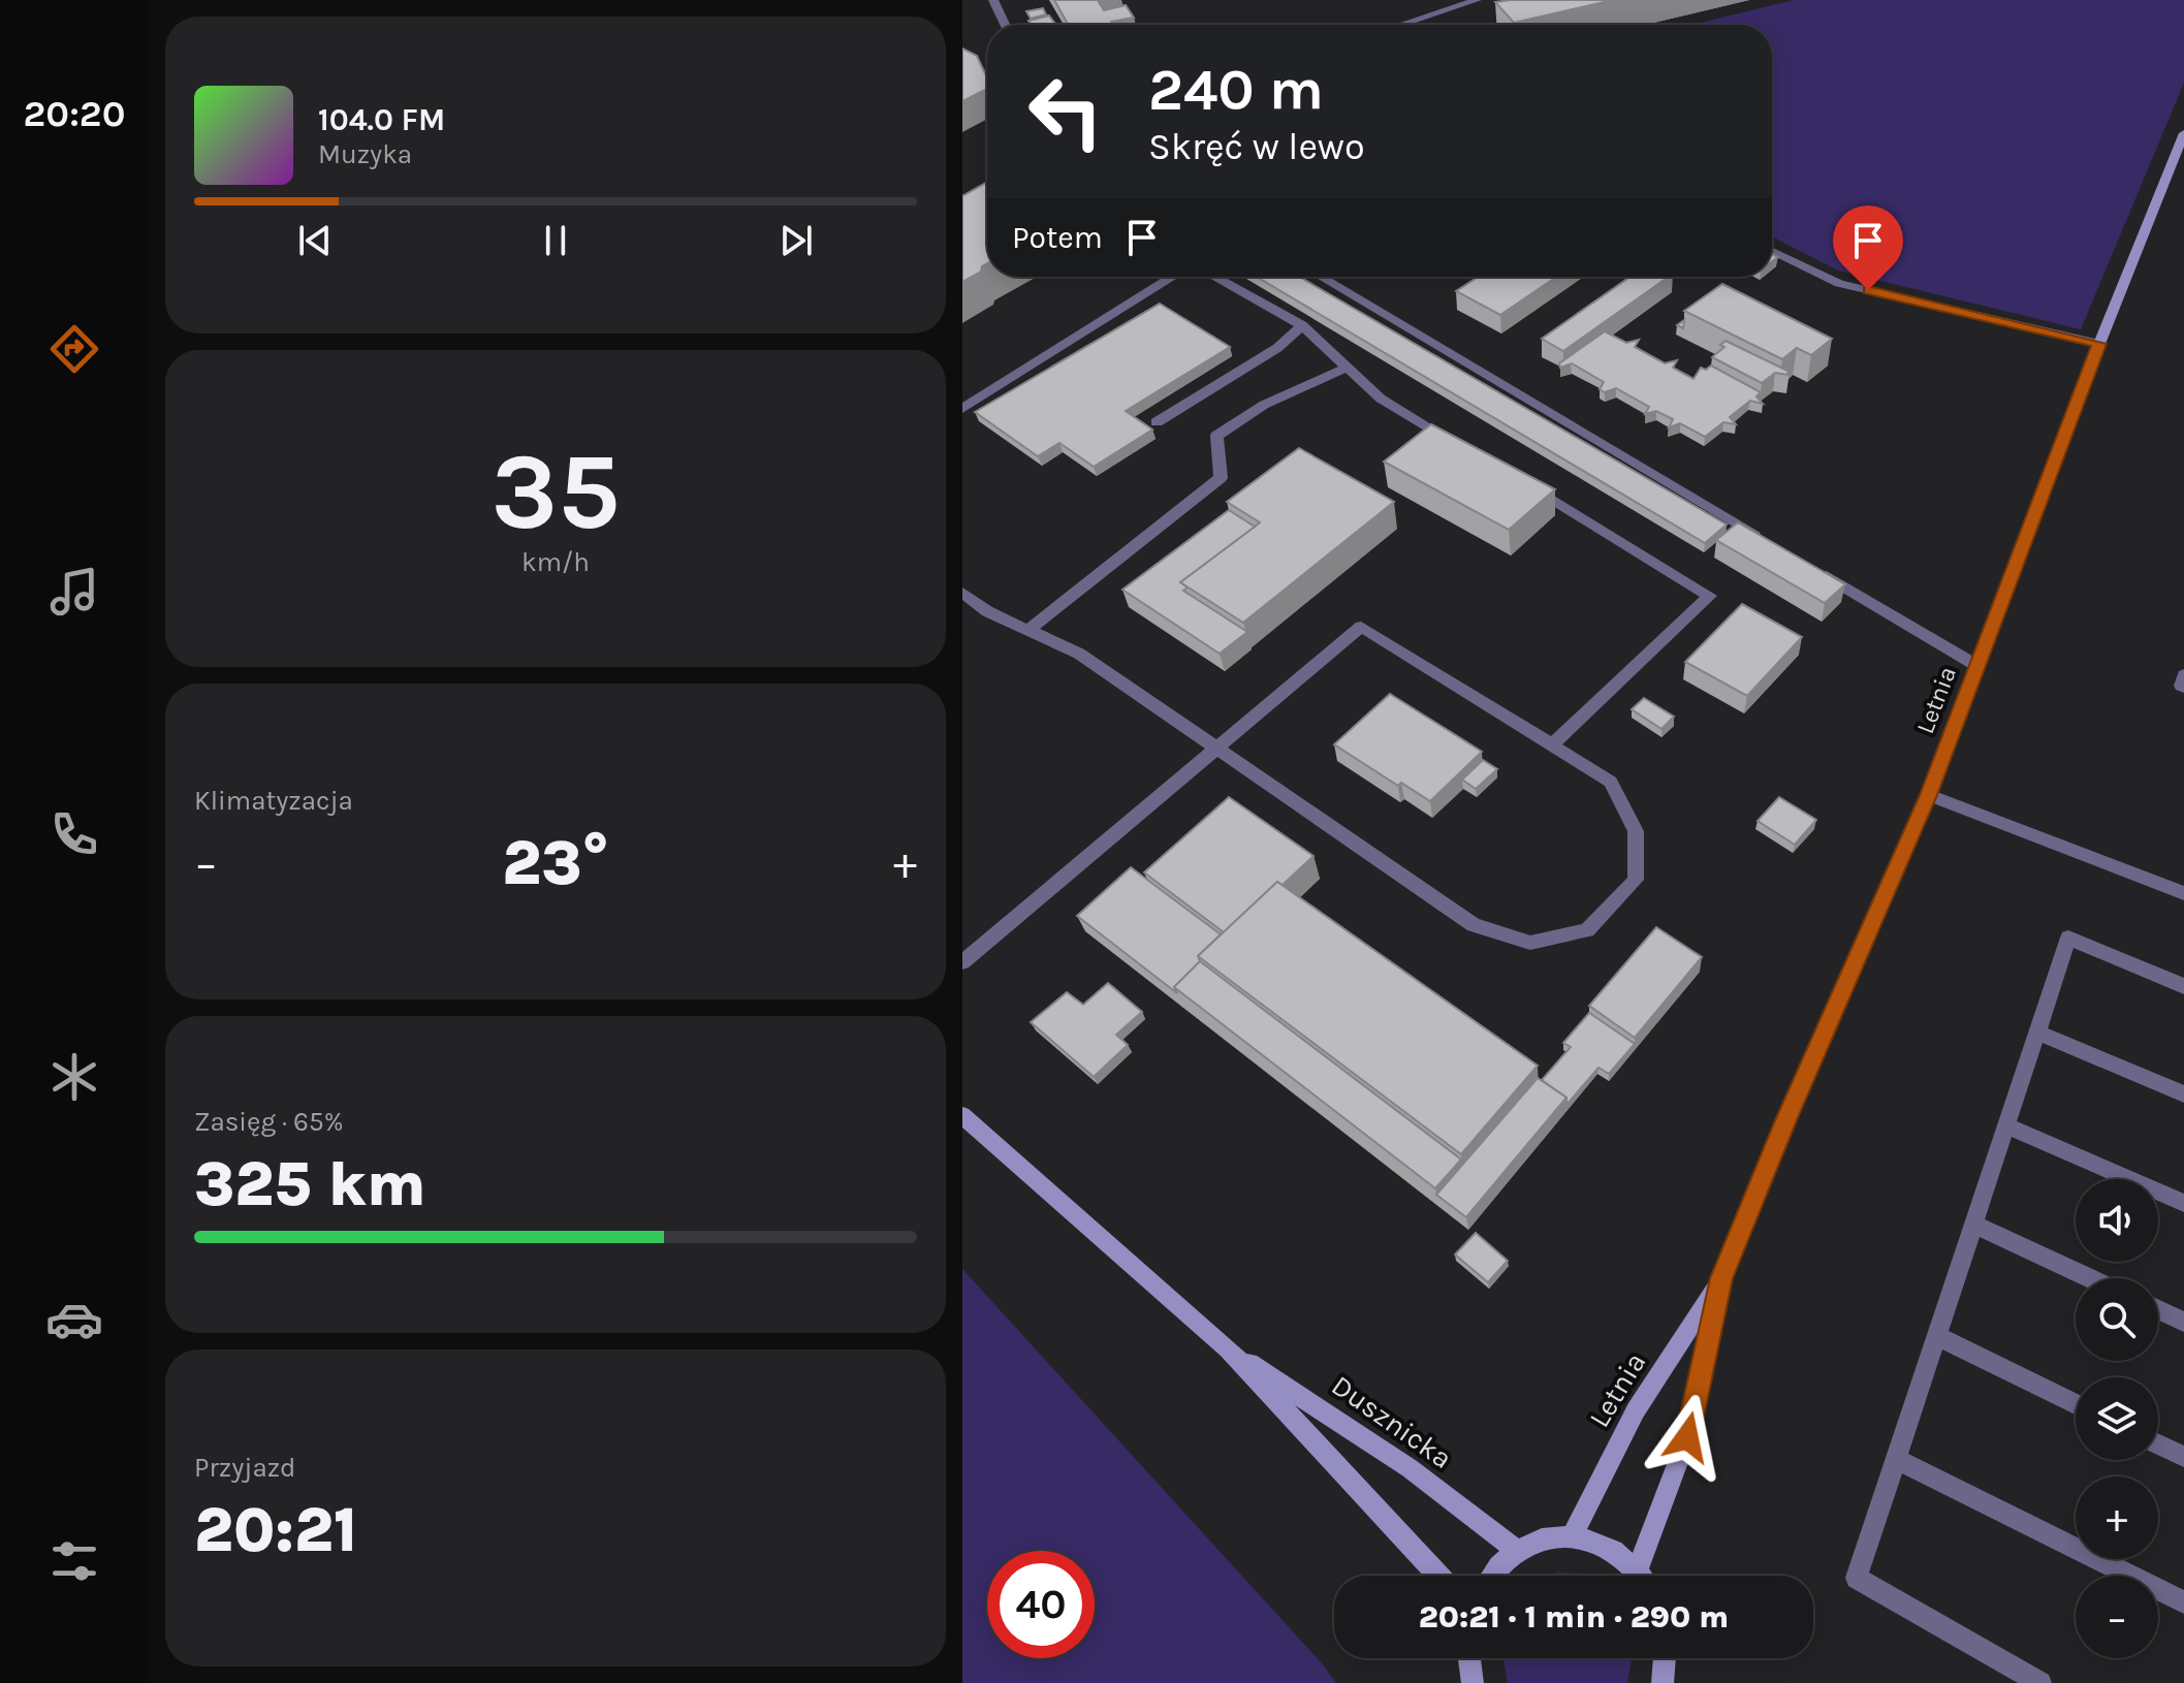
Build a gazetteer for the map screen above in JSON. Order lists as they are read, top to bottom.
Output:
{
  "streets": {
    "street": ["Letnia", "Dusznicka"]
  },
  "page": {
    "tabs": "20:20",
    "turn": ["240 m", "Skręć w lewo"],
    "song": ["104.0 FM", "Muzyka"],
    "then": "Potem",
    "tile": [
      ["35", "km/h"],
      "Klimatyzacja",
      ["Zasięg · 65%", "325 km"],
      ["Przyjazd", "20:21"]
    ],
    "heat": ["−", "23°", "+"],
    "map_buttons": ["+", "−"],
    "limit": "40",
    "trip": "20:21 · 1 min · 290 m"
  }
}
